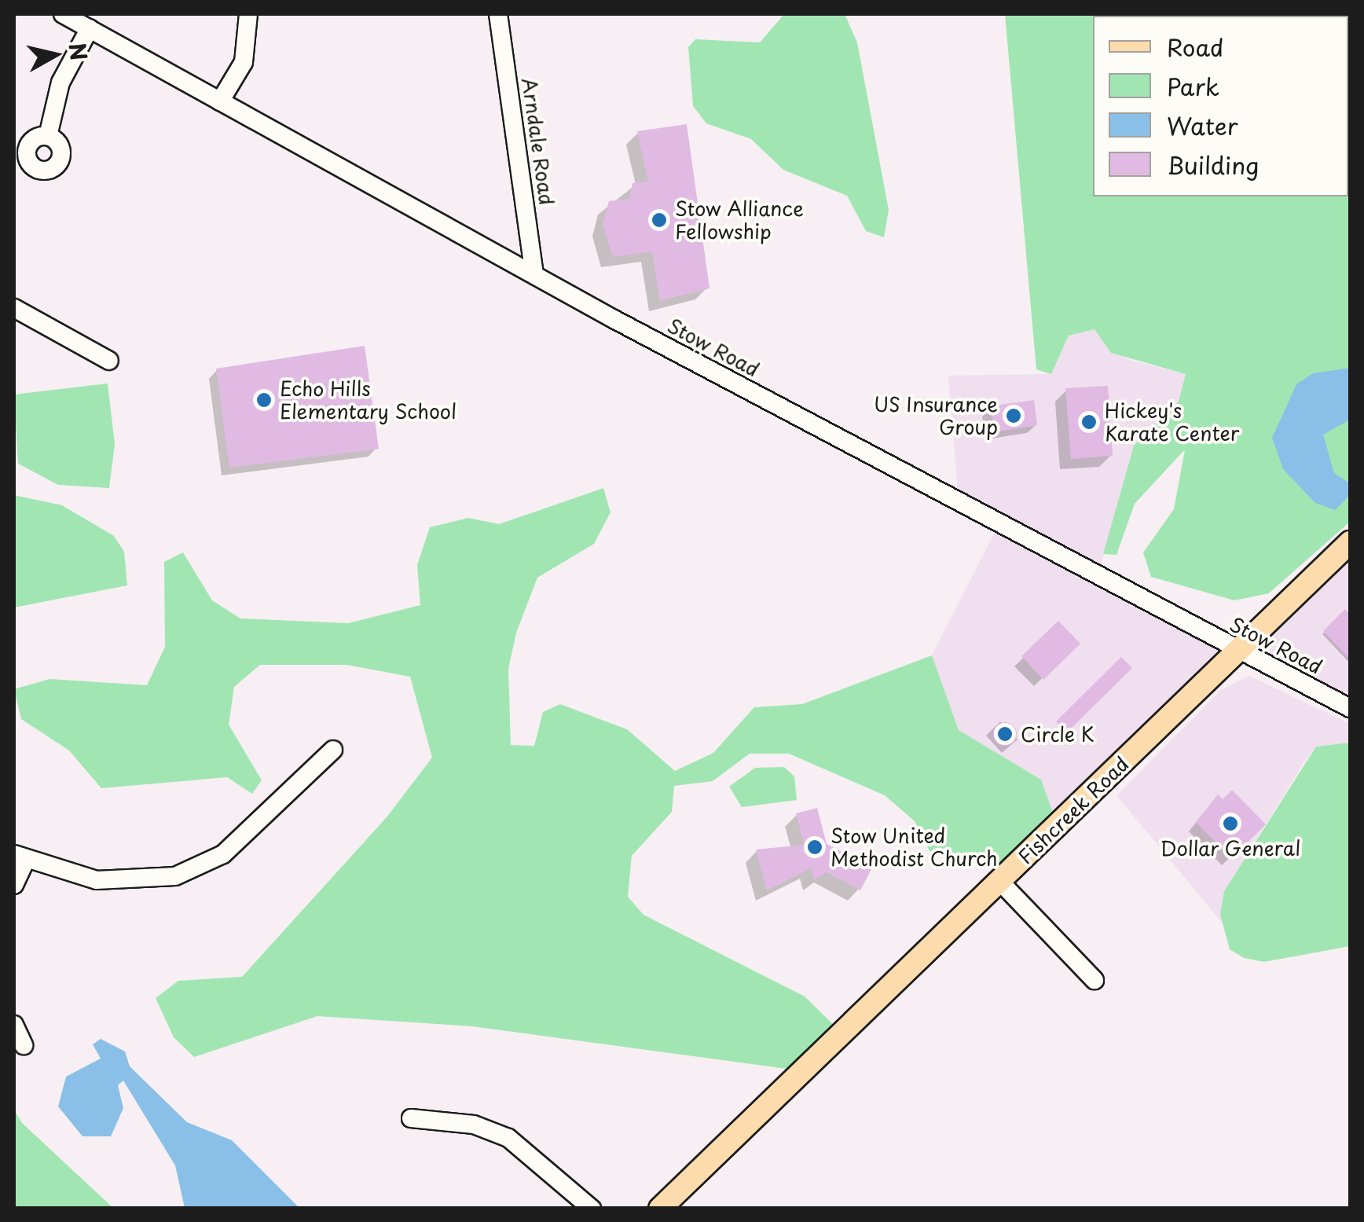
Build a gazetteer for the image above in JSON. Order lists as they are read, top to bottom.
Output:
{
  "streets": {
    "main road": ["Fishcreek Road"],
    "street": ["Arndale Road", "Stow Road"]
  },
  "crossings": [
    ["Arndale Road", "Stow Road"],
    ["Stow Road", "Fishcreek Road"]
  ],
  "places": [
    "Stow Alliance Fellowship",
    "Echo Hills Elementary School",
    "US Insurance Group",
    "Hickey's Karate Center",
    "Circle K",
    "Dollar General",
    "Stow United Methodist Church"
  ],
  "legend": [
    "Road",
    "Park",
    "Water",
    "Building"
  ],
  "north": "right"
}
